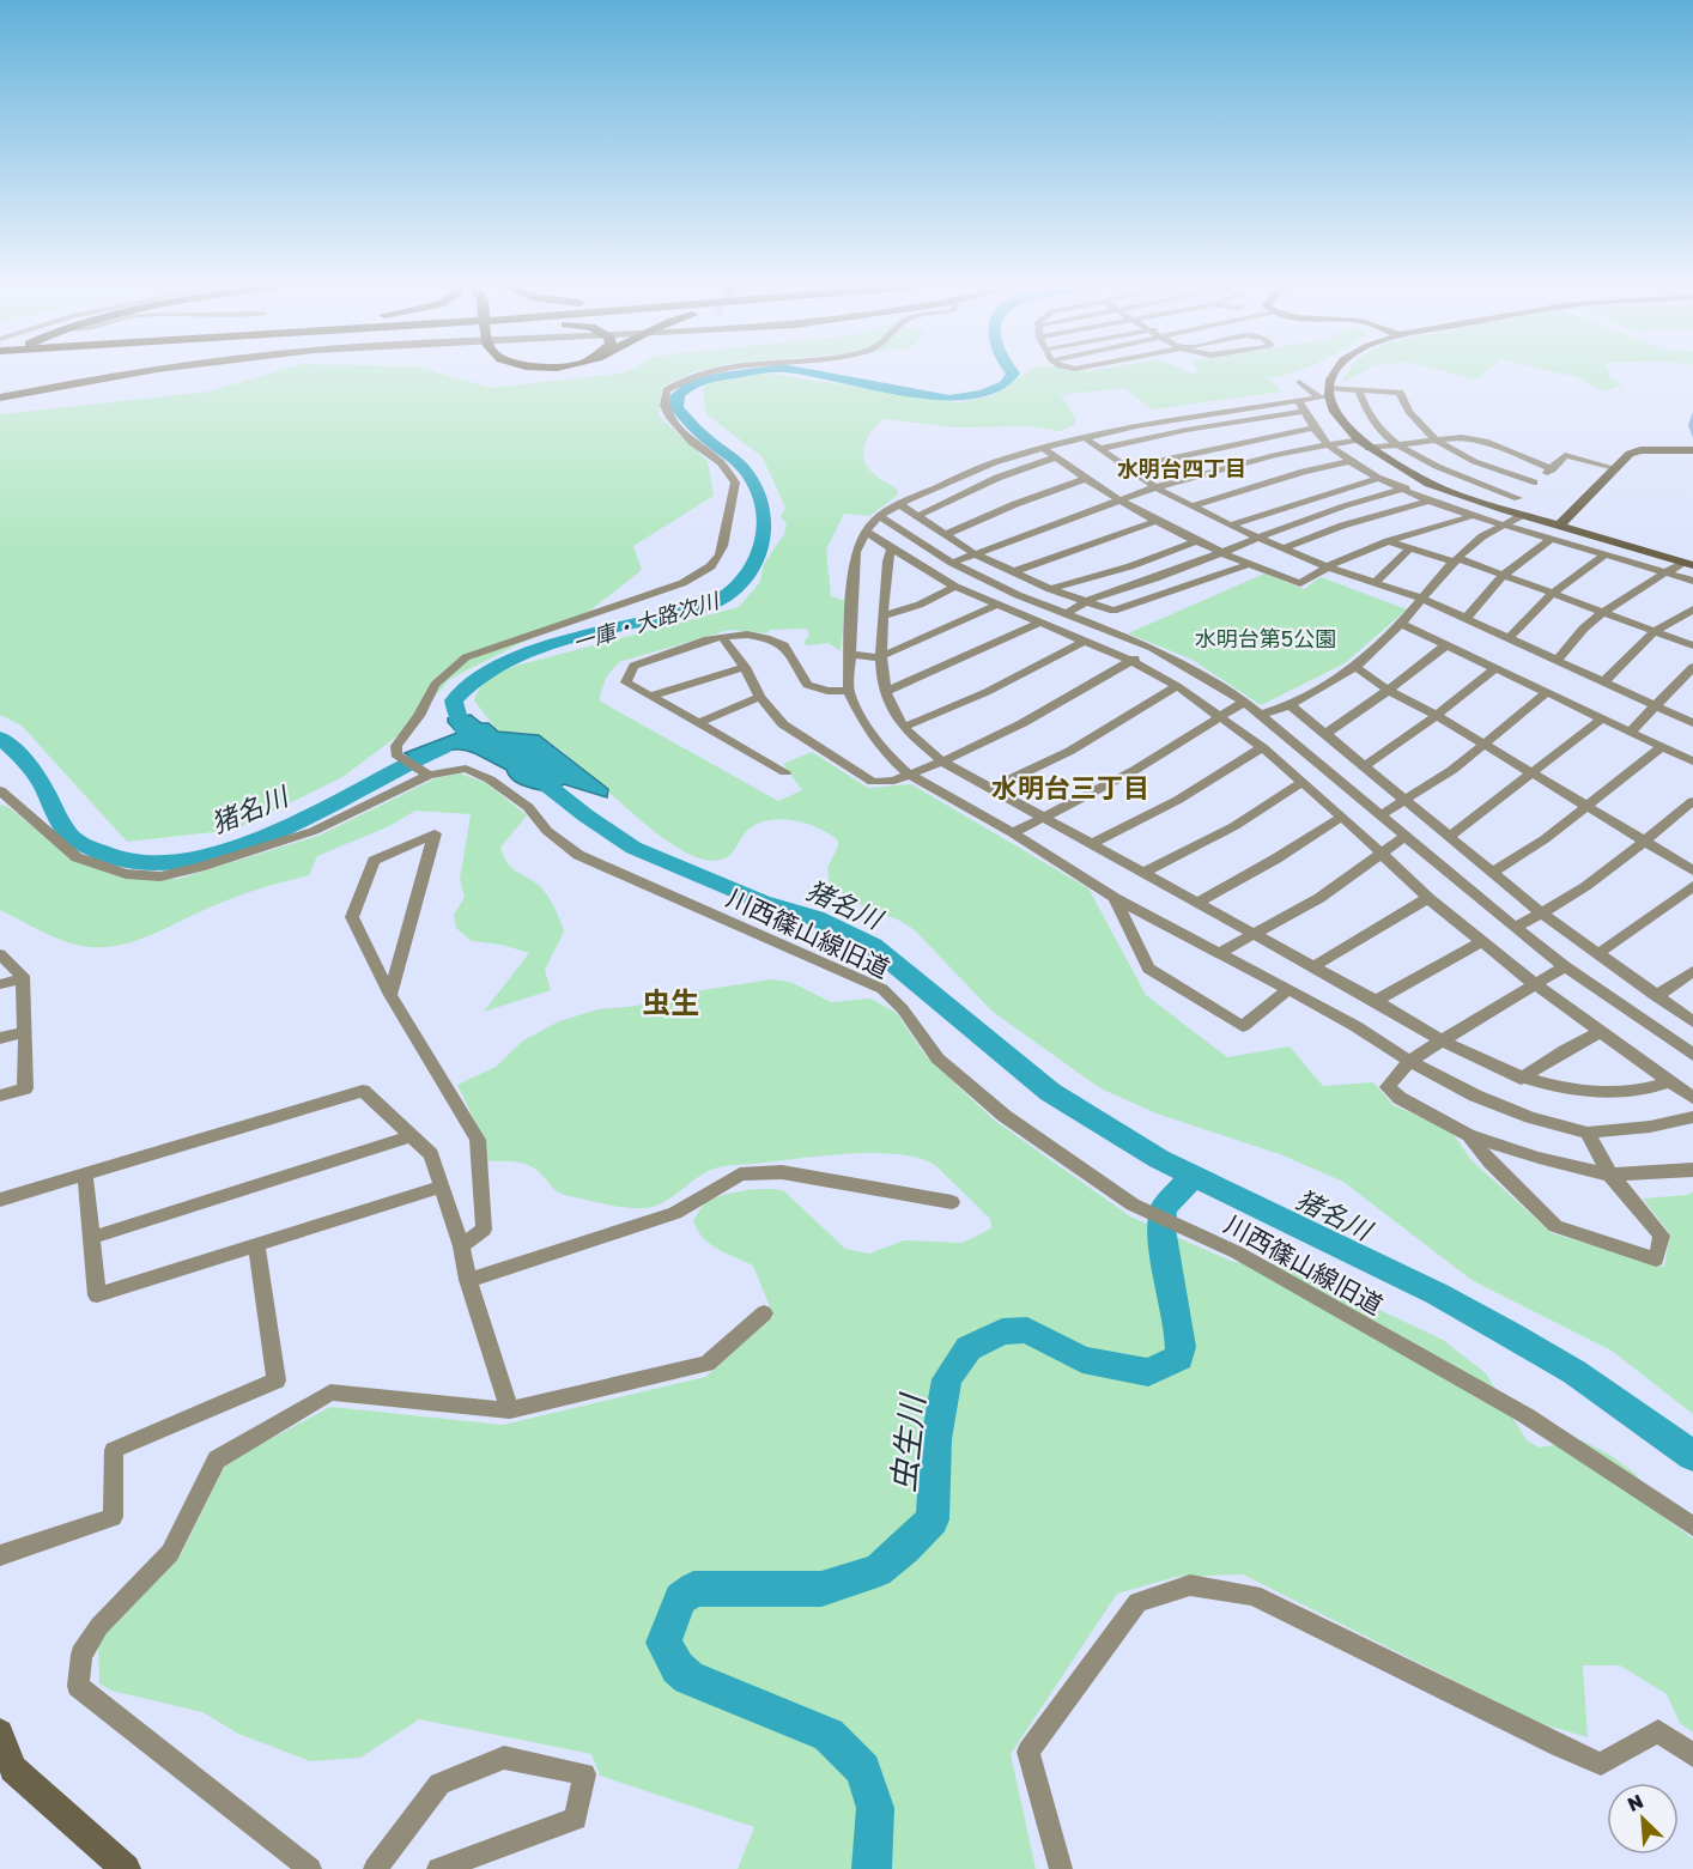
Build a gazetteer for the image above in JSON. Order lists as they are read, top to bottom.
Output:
{
  "streets": {
    "street": ["川西篠山線旧道"]
  },
  "districts": ["水明台四丁目", "水明台三丁目", "虫生"],
  "water": ["一庫・大路次川", "猪名川", "虫生川"],
  "parks": ["水明台第5公園"],
  "north": "top left"
}
